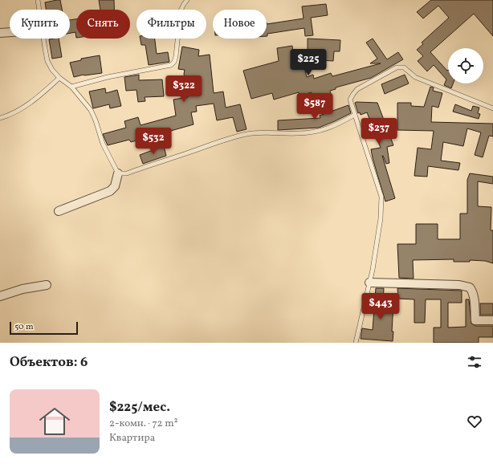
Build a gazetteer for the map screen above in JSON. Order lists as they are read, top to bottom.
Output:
{
  "scale_bar": "50 m",
  "page": {
    "chip": [
      "Купить",
      "Снять",
      "Фильтры",
      "Новое"
    ],
    "price": [
      "$225",
      "$322",
      "$587",
      "$237",
      "$532",
      "$443"
    ],
    "scale": "50 m",
    "heading": "Объектов: 6",
    "list": [
      {
        "name": "$225/мес.",
        "note": "2-комн. · 72 m² · Квартира"
      }
    ]
  }
}
